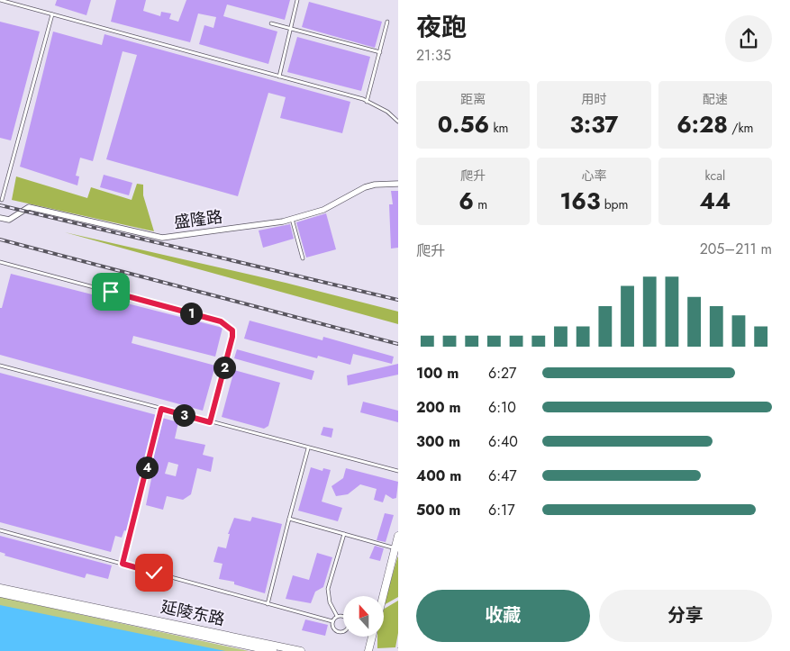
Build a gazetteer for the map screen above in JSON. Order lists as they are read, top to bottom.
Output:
{
  "streets": {
    "main road": ["延陵东路"],
    "street": ["盛隆路"]
  },
  "north": "top",
  "page": {
    "heading": ["夜跑", "21:35"],
    "stats": [
      ["距离", "0.56 km"],
      ["用时", "3:37"],
      ["配速", "6:28 /km"],
      ["爬升", "6 m"],
      ["心率", "163 bpm"],
      ["kcal", "44"]
    ],
    "chart": ["爬升", "205–211 m"],
    "pins": [
      "1",
      "2",
      "3",
      "4"
    ],
    "list": [
      {
        "name": "100 m",
        "note": "6:27"
      },
      {
        "name": "200 m",
        "note": "6:10"
      },
      {
        "name": "300 m",
        "note": "6:40"
      },
      {
        "name": "400 m",
        "note": "6:47"
      },
      {
        "name": "500 m",
        "note": "6:17"
      }
    ],
    "buttons": ["收藏", "分享"]
  }
}
